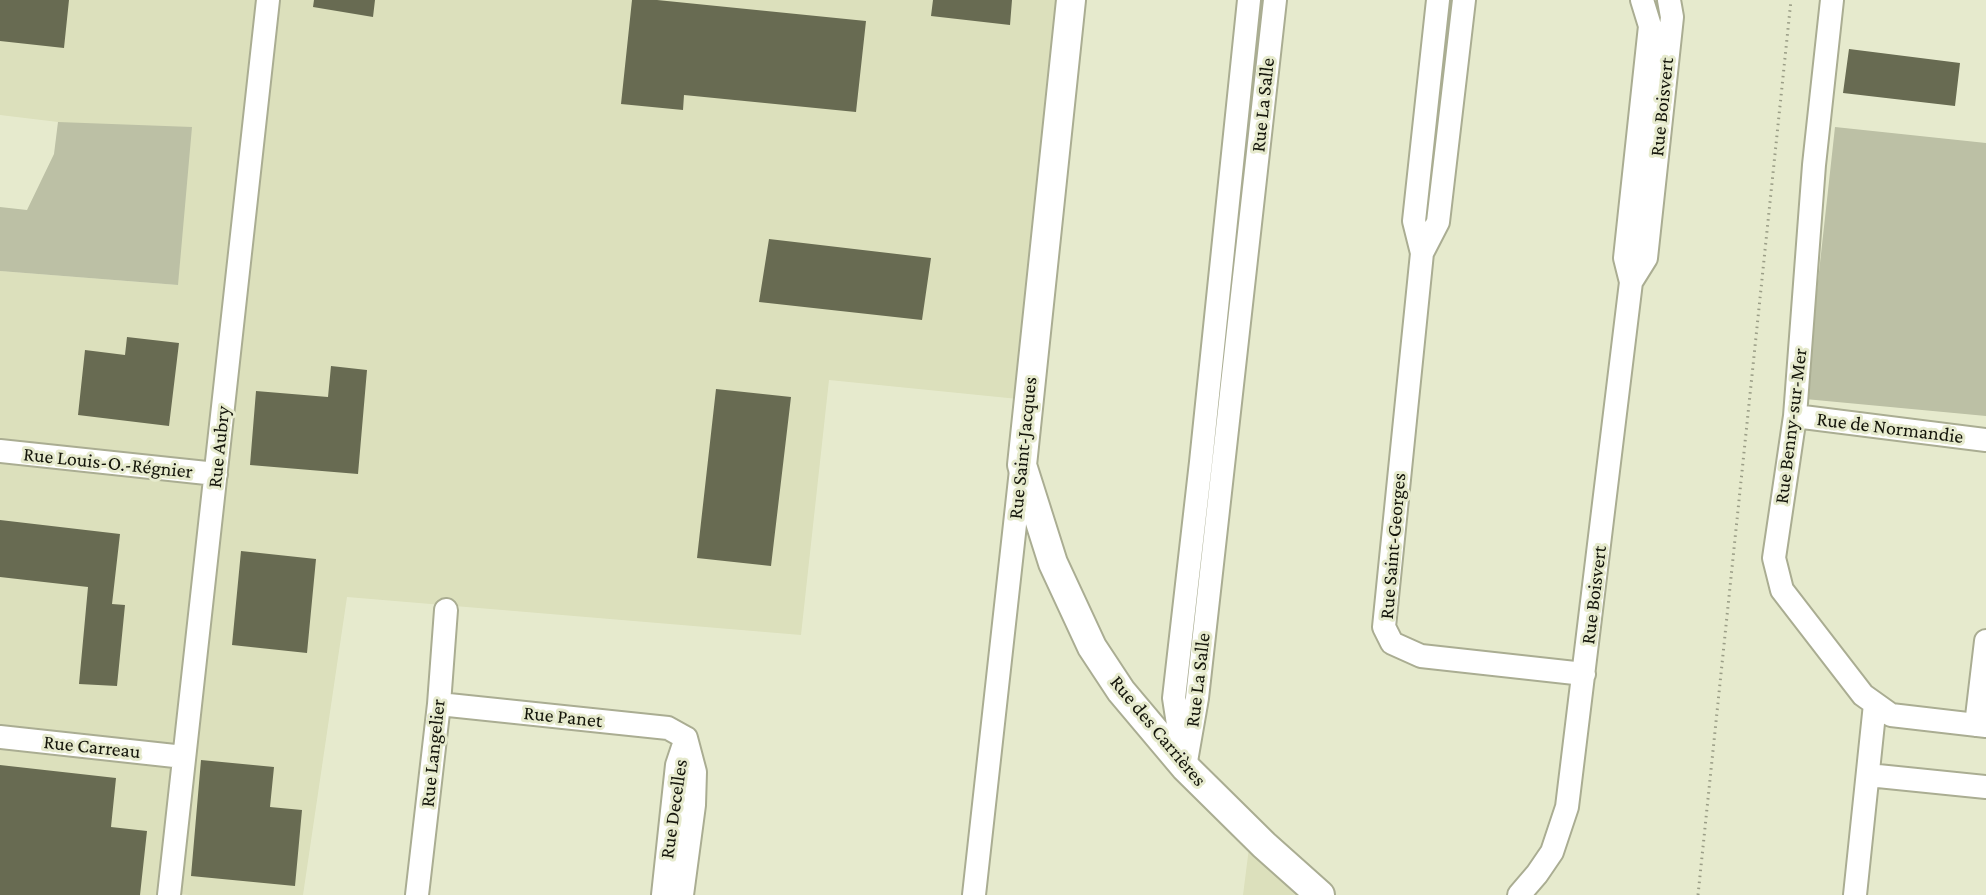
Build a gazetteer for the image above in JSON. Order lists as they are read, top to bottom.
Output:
{
  "streets": {
    "main road": ["Rue Saint-Jacques", "Rue des Carrières"],
    "street": [
      "Rue La Salle",
      "Rue Boisvert",
      "Rue Benny-sur-Mer",
      "Rue de Normandie",
      "Rue Aubry",
      "Rue Louis-O.-Régnier",
      "Rue Saint-Georges",
      "Rue Panet",
      "Rue Carreau",
      "Rue Langelier",
      "Rue Decelles"
    ]
  },
  "crossings": [
    ["Rue La Salle", "Rue des Carrières"],
    ["Rue Boisvert", "Rue Saint-Georges"],
    ["Rue Benny-sur-Mer", "Rue de Normandie"],
    ["Rue Aubry", "Rue Louis-O.-Régnier"],
    ["Rue Aubry", "Rue Carreau"],
    ["Rue Saint-Jacques", "Rue des Carrières"],
    ["Rue Panet", "Rue Langelier"],
    ["Rue Panet", "Rue Decelles"]
  ]
}
